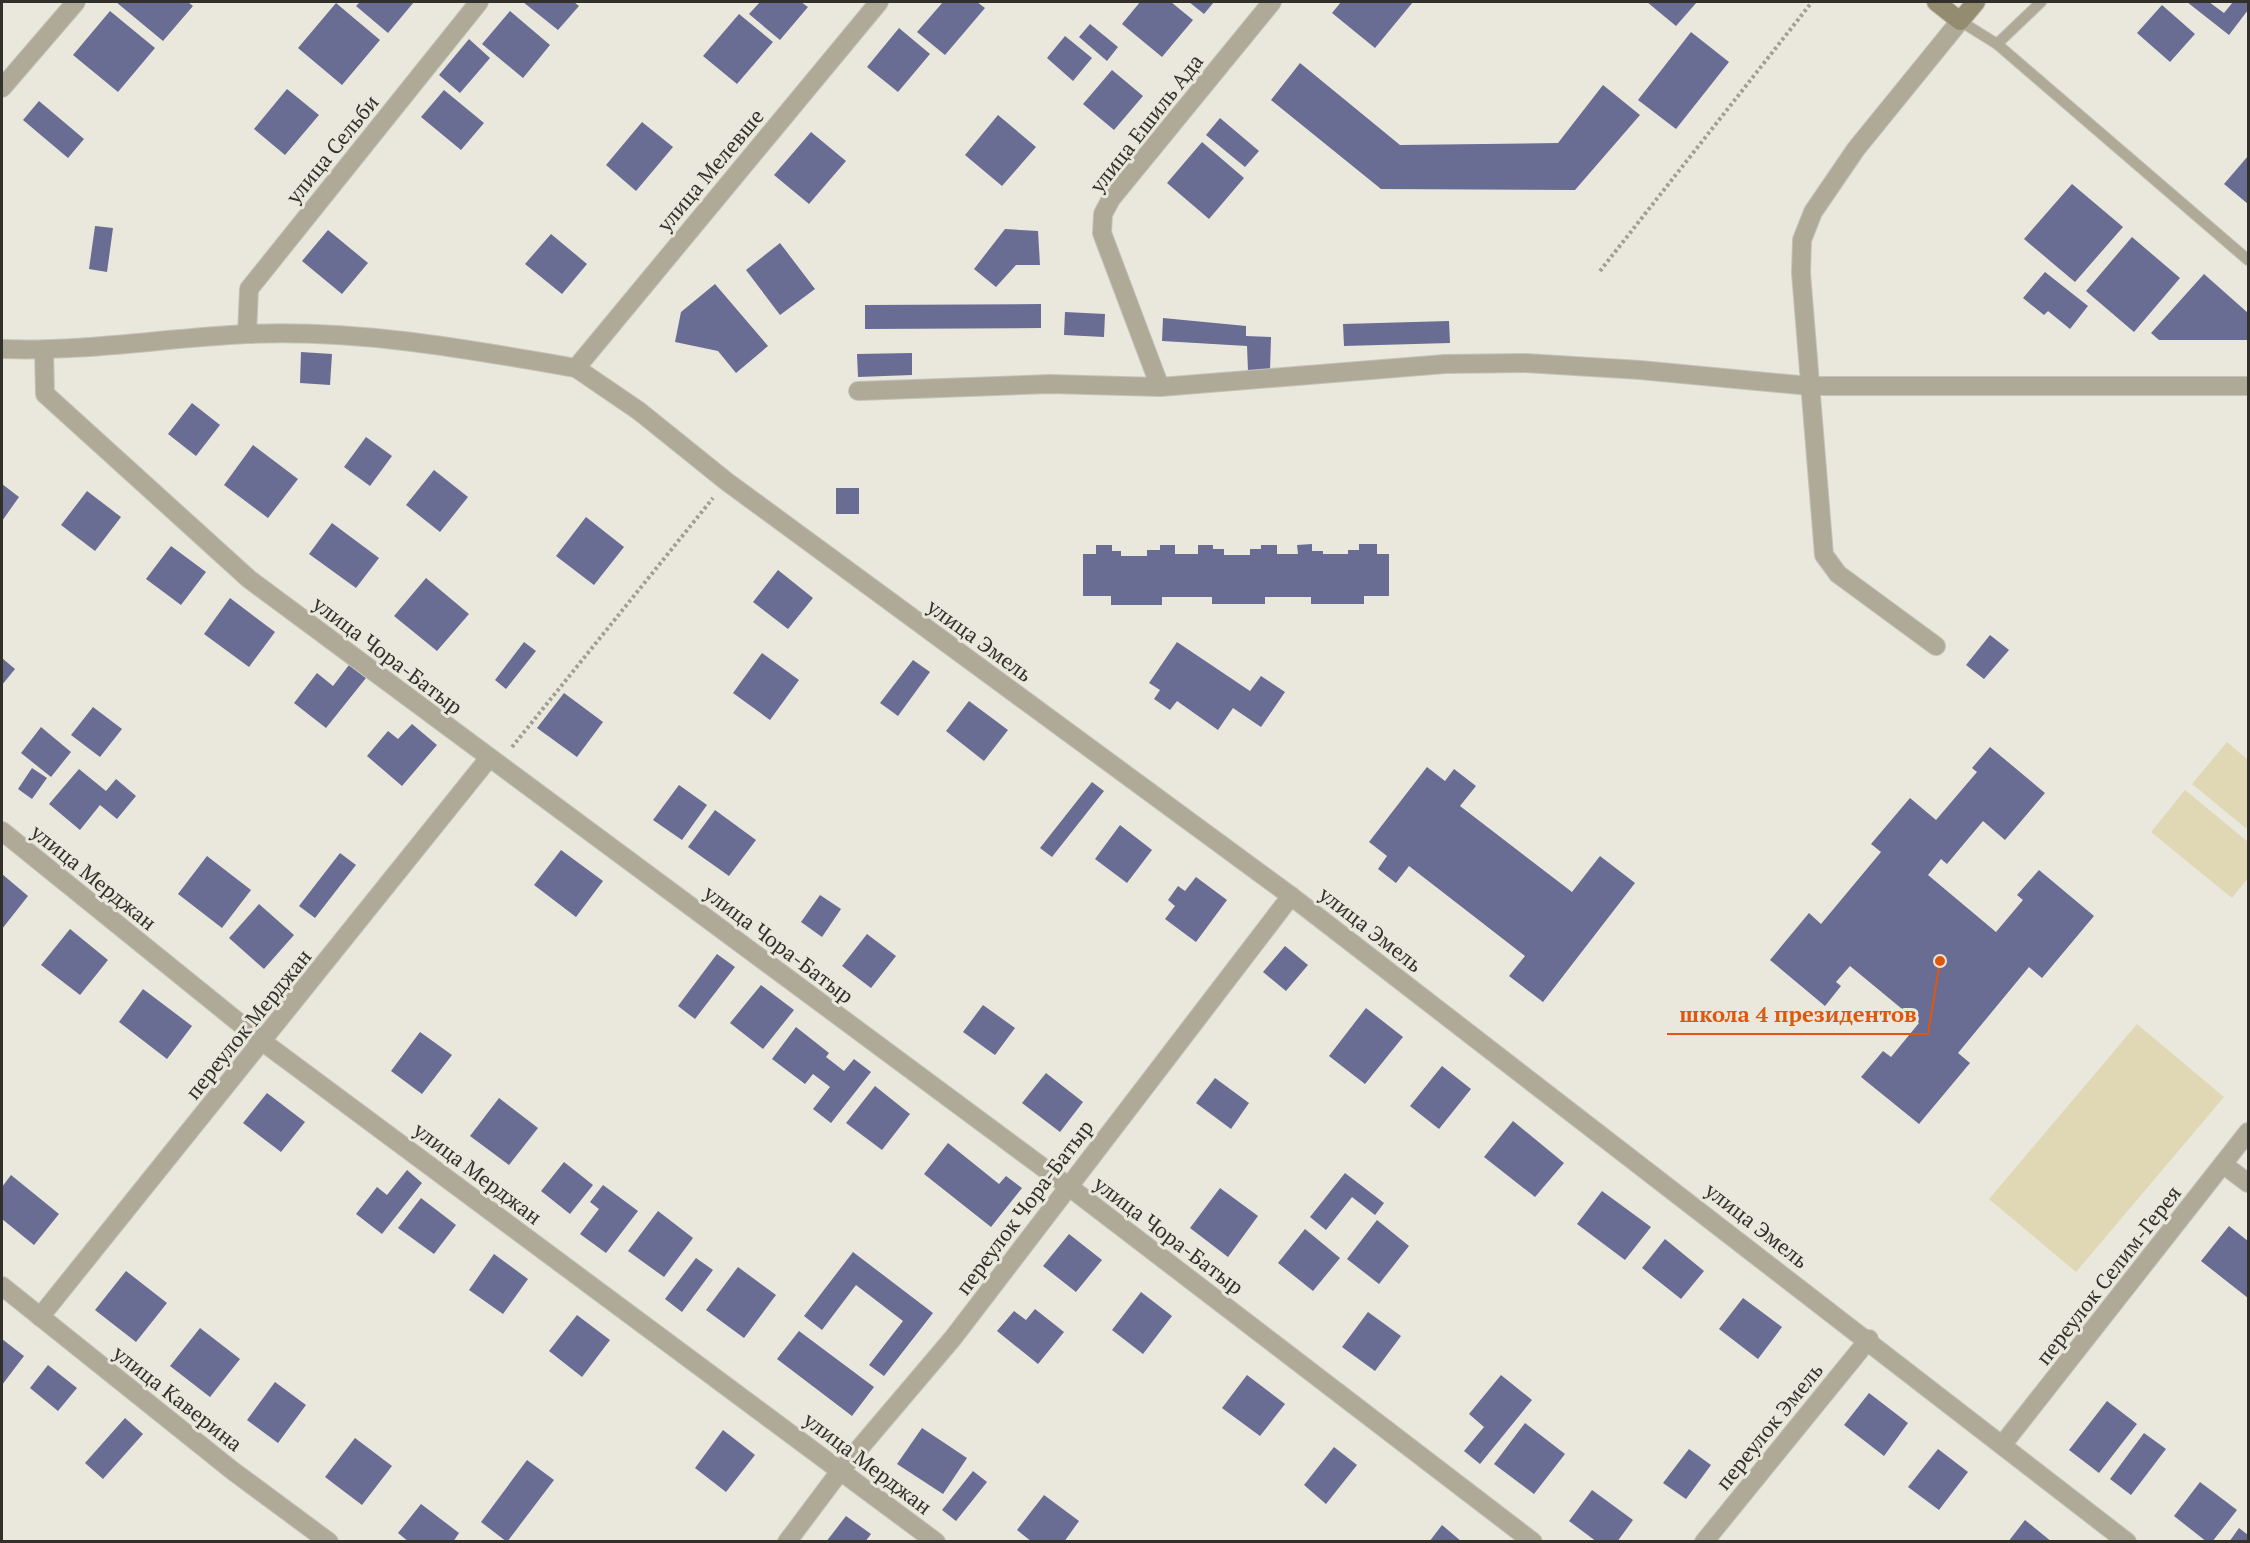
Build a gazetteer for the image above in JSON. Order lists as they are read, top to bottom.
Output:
{
  "streets": {
    "street": [
      "улица Ешиль Ада",
      "улица Сельби",
      "улица Мелевше",
      "улица Эмель",
      "улица Чора-Батыр",
      "улица Мерджан",
      "переулок Мерджан",
      "переулок Чора-Батыр",
      "переулок Селим-Герея",
      "улица Каверина",
      "переулок Эмель"
    ]
  },
  "crossings": [
    ["улица Мелевше", "улица Эмель"],
    ["улица Эмель", "переулок Чора-Батыр"],
    ["улица Эмель", "переулок Селим-Герея"],
    ["улица Эмель", "переулок Эмель"],
    ["улица Чора-Батыр", "переулок Мерджан"],
    ["улица Чора-Батыр", "переулок Чора-Батыр"],
    ["улица Мерджан", "переулок Мерджан"],
    ["улица Мерджан", "переулок Чора-Батыр"],
    ["переулок Мерджан", "улица Каверина"]
  ],
  "places": ["школа 4 президентов"]
}
